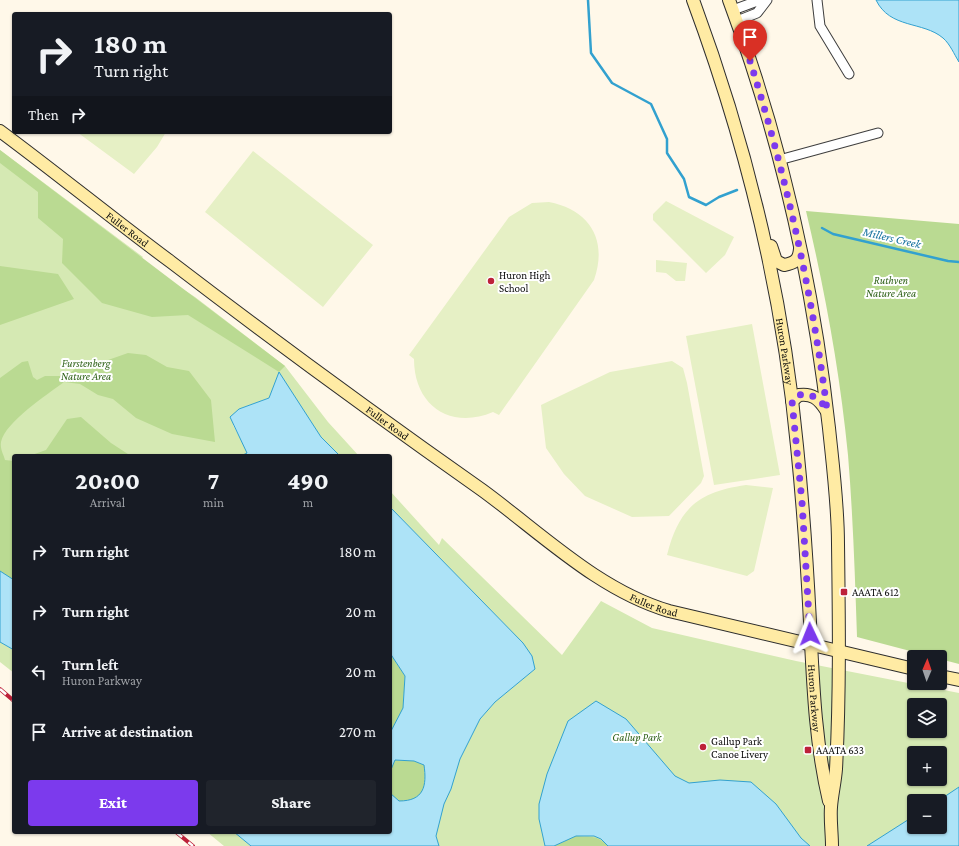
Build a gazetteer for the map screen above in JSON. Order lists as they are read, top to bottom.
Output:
{
  "streets": {
    "main road": ["Fuller Road", "Huron Parkway"]
  },
  "crossings": [
    ["Fuller Road", "Huron Parkway"]
  ],
  "water": ["Millers Creek"],
  "parks": ["Ruthven Nature Area", "Furstenberg Nature Area", "Gallup Park"],
  "places": {
    "other": ["Huron High School", "Gallup Park Canoe Livery"],
    "transit": ["AAATA 612", "AAATA 633"]
  },
  "north": "top",
  "page": {
    "turn": ["180 m", "Turn right"],
    "then": "Then",
    "eta": [
      "20:00",
      "Arrival",
      "7",
      "min",
      "490",
      "m"
    ],
    "list": [
      {
        "name": "Turn right",
        "value": "180 m"
      },
      {
        "name": "Turn right",
        "value": "20 m"
      },
      {
        "name": "Turn left",
        "note": "Huron Parkway",
        "value": "20 m"
      },
      {
        "name": "Arrive at destination",
        "value": "270 m"
      }
    ],
    "map_buttons": ["+", "−"],
    "buttons": ["Exit", "Share"]
  }
}
